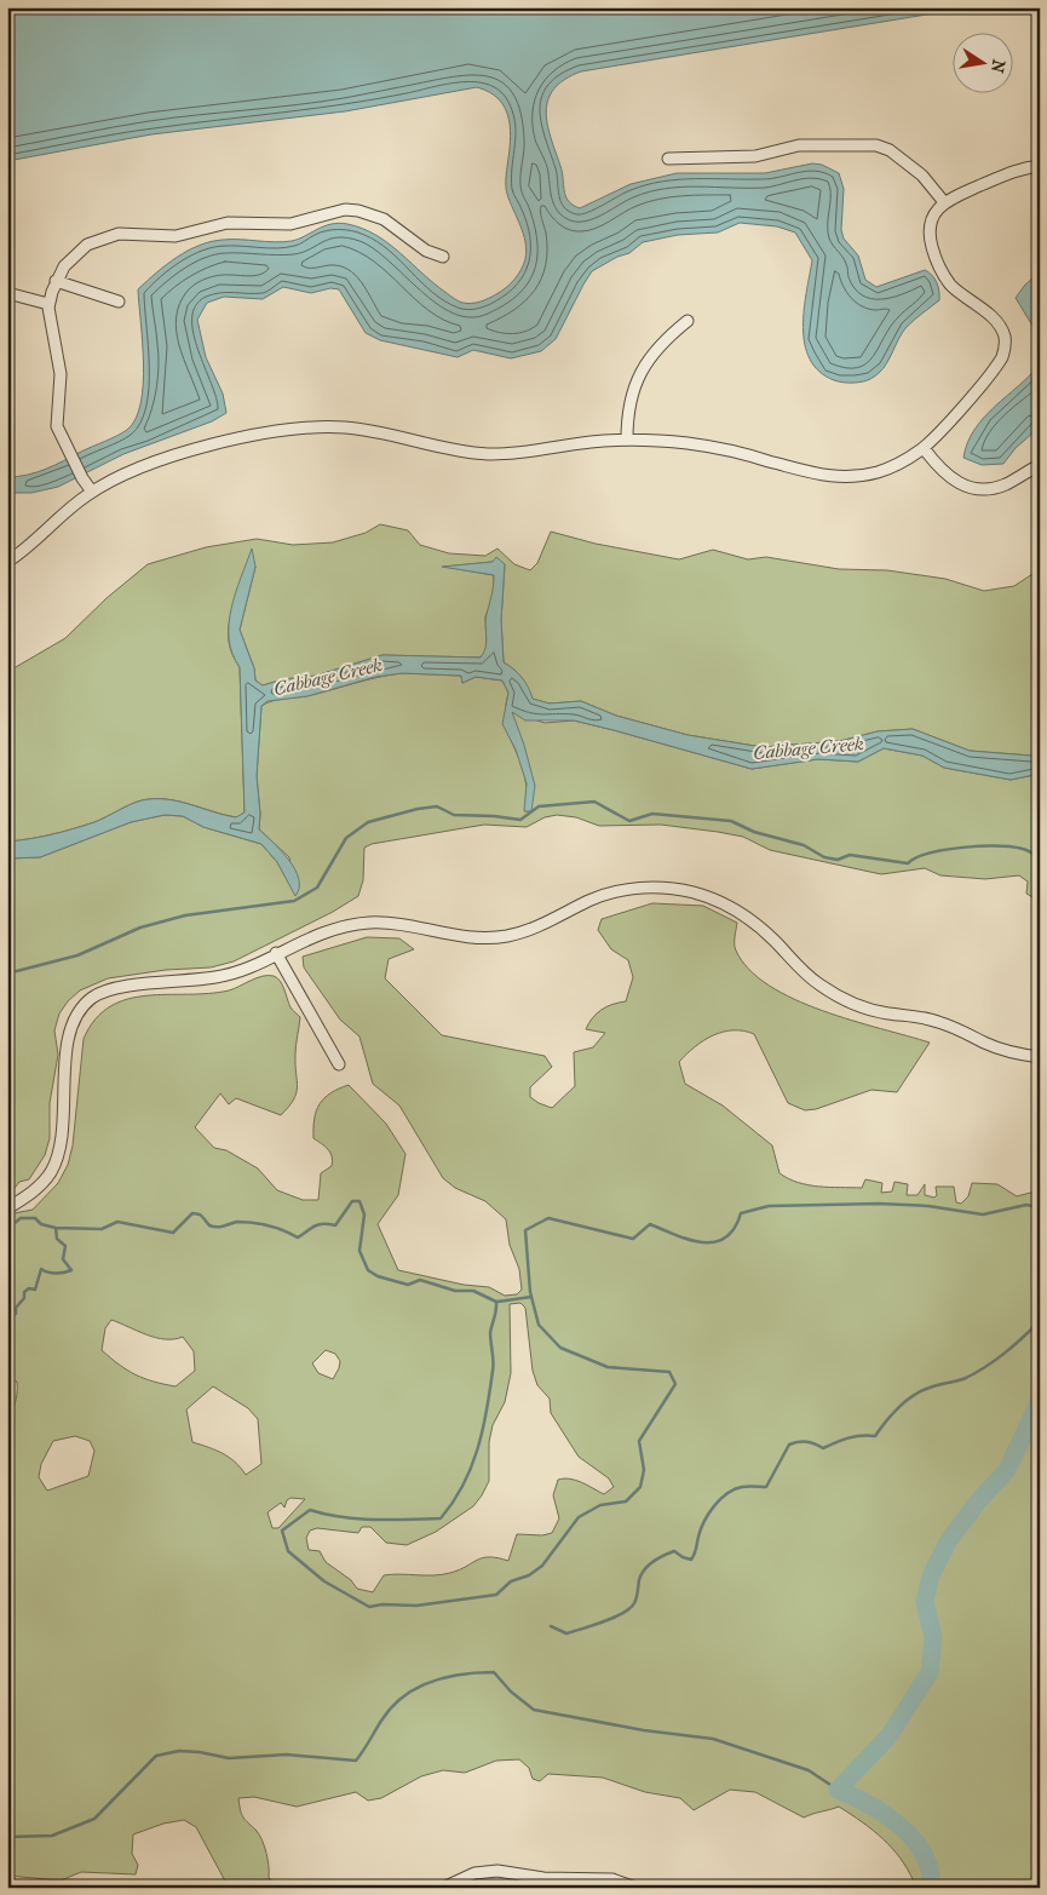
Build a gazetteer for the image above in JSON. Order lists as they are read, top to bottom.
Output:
{
  "water": ["Cabbage Creek"],
  "north": "right"
}
